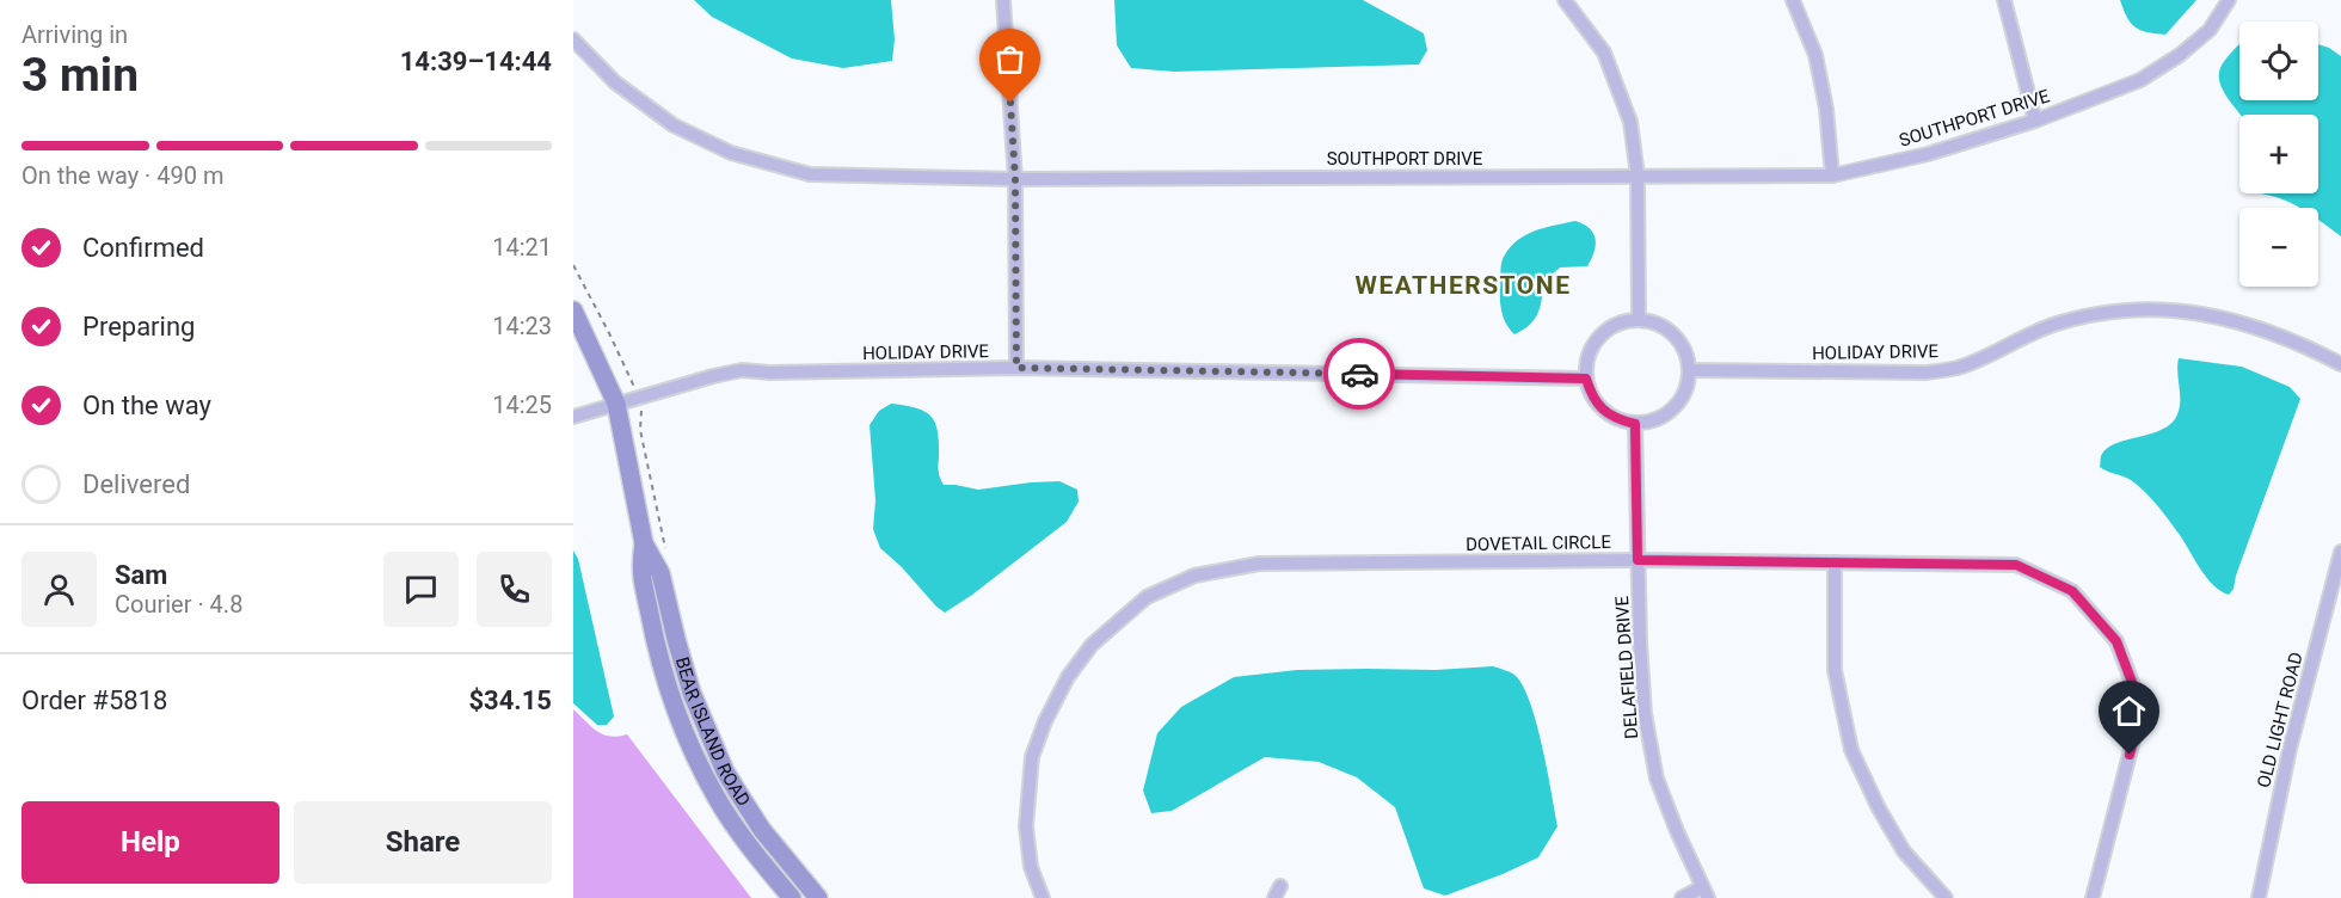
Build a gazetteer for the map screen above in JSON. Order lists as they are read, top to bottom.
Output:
{
  "streets": {
    "street": [
      "SOUTHPORT DRIVE",
      "HOLIDAY DRIVE",
      "DOVETAIL CIRCLE",
      "DELAFIELD DRIVE",
      "OLD LIGHT ROAD",
      "BEAR ISLAND ROAD"
    ]
  },
  "crossings": [
    ["HOLIDAY DRIVE", "DELAFIELD DRIVE"],
    ["HOLIDAY DRIVE", "BEAR ISLAND ROAD"],
    ["DOVETAIL CIRCLE", "DELAFIELD DRIVE"]
  ],
  "districts": ["WEATHERSTONE"],
  "page": {
    "heading": ["3 min", "Arriving in", "14:39–14:44"],
    "panel": [
      "Sam",
      "Courier · 4.8",
      "Order #5818",
      "$34.15"
    ],
    "map_buttons": ["+", "−"],
    "bar": "On the way · 490 m",
    "list": [
      ["Confirmed", "14:21"],
      ["Preparing", "14:23"],
      ["On the way", "14:25"],
      "Delivered"
    ],
    "buttons": ["Help", "Share"]
  }
}
